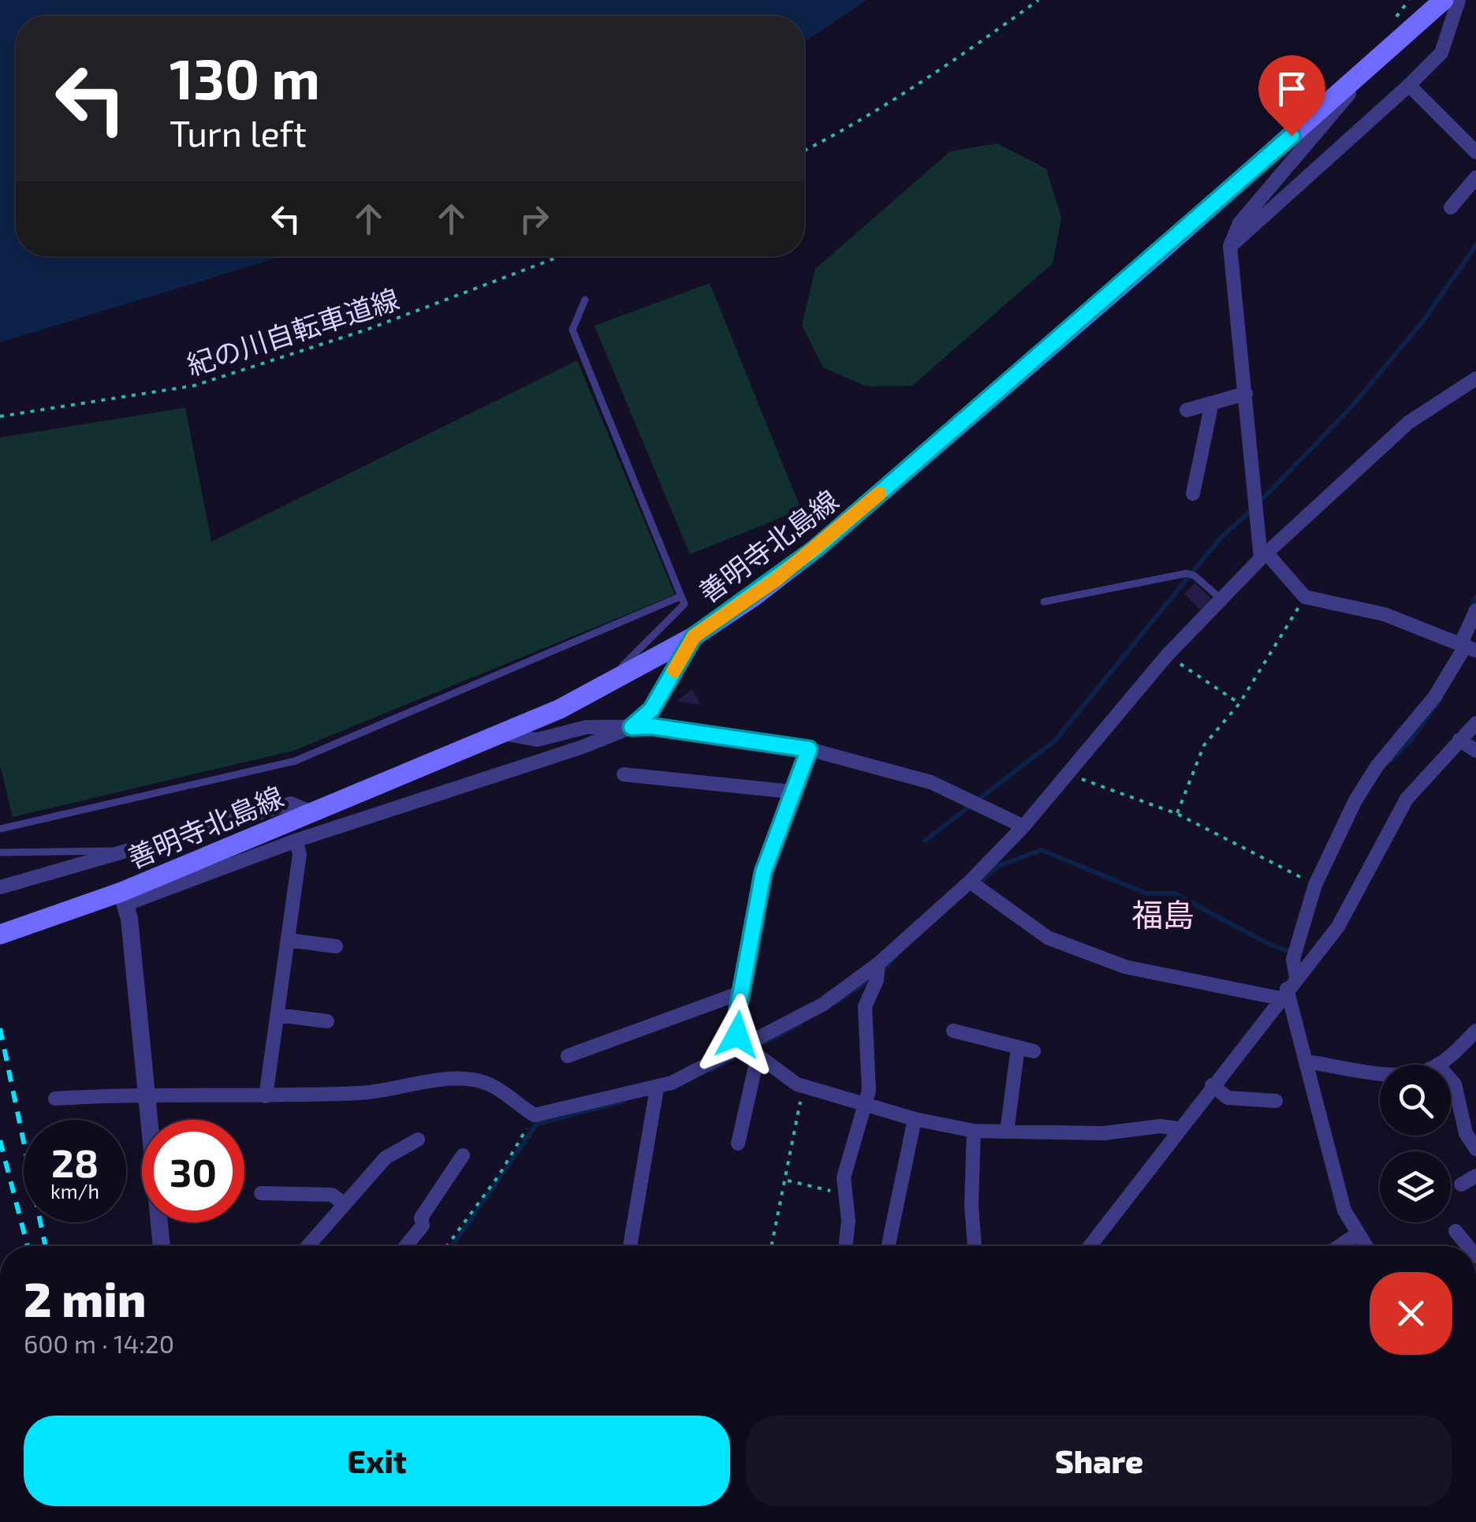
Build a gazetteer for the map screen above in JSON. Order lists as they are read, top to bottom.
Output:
{
  "streets": {
    "main road": ["善明寺北島線"],
    "path": ["紀の川自転車道線"]
  },
  "districts": ["福島"],
  "page": {
    "turn": ["130 m", "Turn left"],
    "speed": "28 km/h",
    "limit": "30",
    "heading": ["2 min", "600 m · 14:20"],
    "buttons": ["Exit", "Share"]
  }
}
